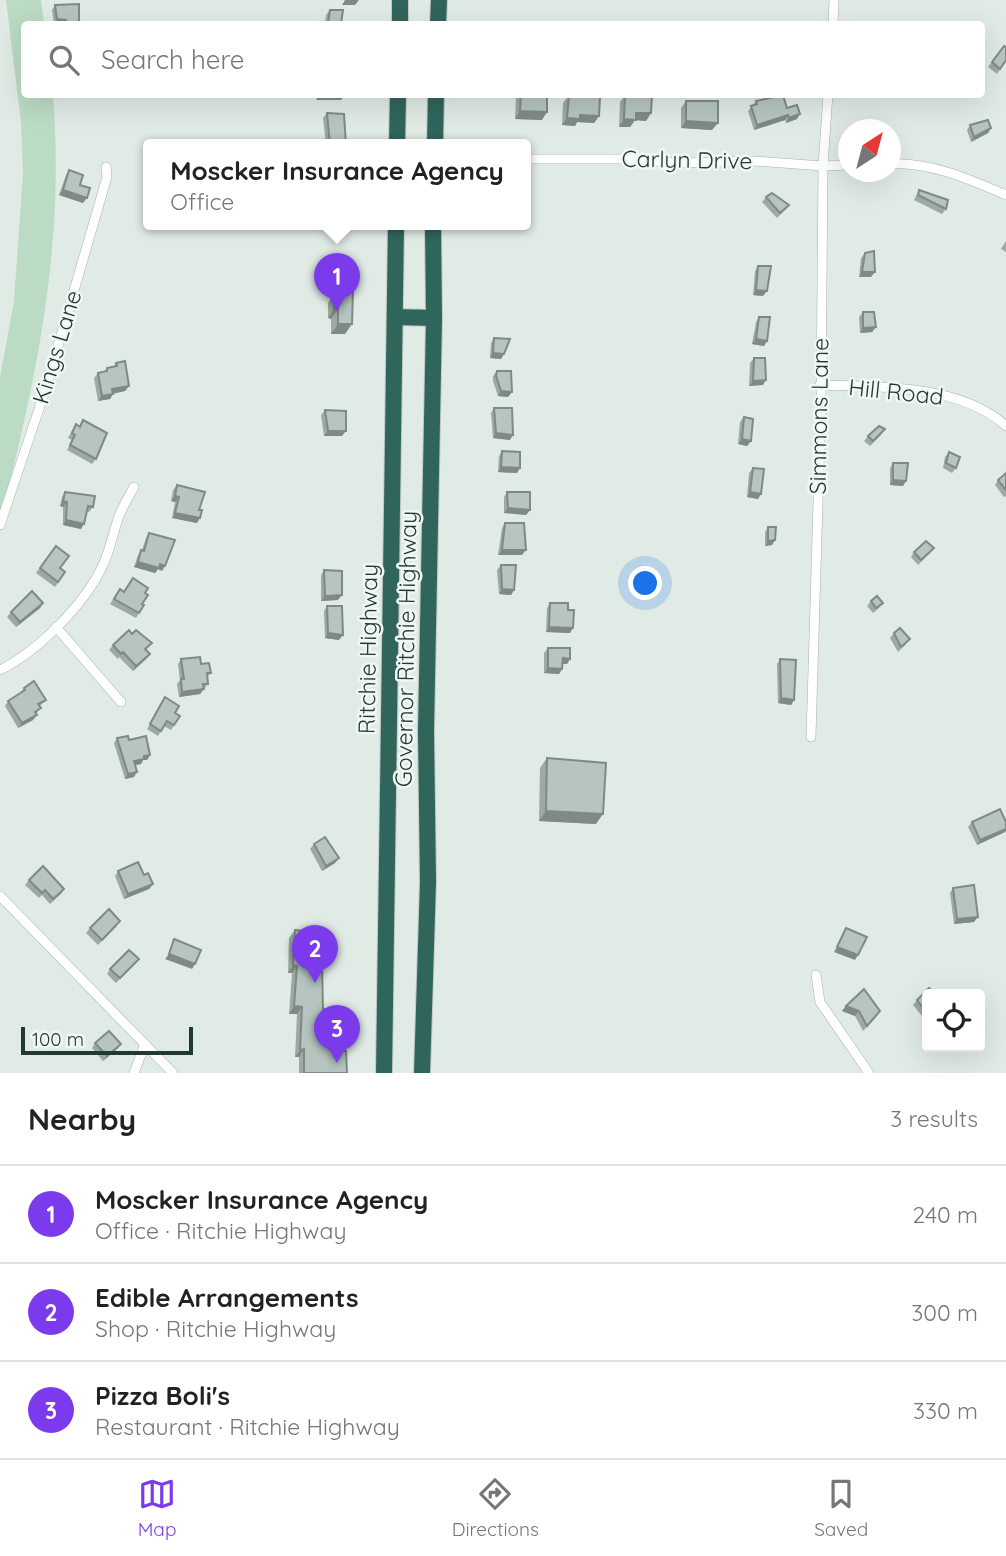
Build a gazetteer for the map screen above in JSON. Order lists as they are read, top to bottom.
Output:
{
  "streets": {
    "highway": ["Ritchie Highway", "Governor Ritchie Highway"],
    "street": [
      "Carlyn Drive",
      "Kings Lane",
      "Hill Road",
      "Simmons Lane"
    ]
  },
  "crossings": [
    ["Carlyn Drive", "Simmons Lane"],
    ["Hill Road", "Simmons Lane"]
  ],
  "scale_bar": "100 m",
  "north": "top right",
  "page": {
    "search": "Search here",
    "popup": ["Moscker Insurance Agency", "Office"],
    "pins": ["1", "2", "3"],
    "scale": "100 m",
    "heading": ["Nearby", "3 results"],
    "list": [
      {
        "mark": "1",
        "name": "Moscker Insurance Agency",
        "note": "Office · Ritchie Highway",
        "value": "240 m"
      },
      {
        "mark": "2",
        "name": "Edible Arrangements",
        "note": "Shop · Ritchie Highway",
        "value": "300 m"
      },
      {
        "mark": "3",
        "name": "Pizza Boli's",
        "note": "Restaurant · Ritchie Highway",
        "value": "330 m"
      }
    ],
    "nav": ["Map", "Directions", "Saved"]
  }
}
